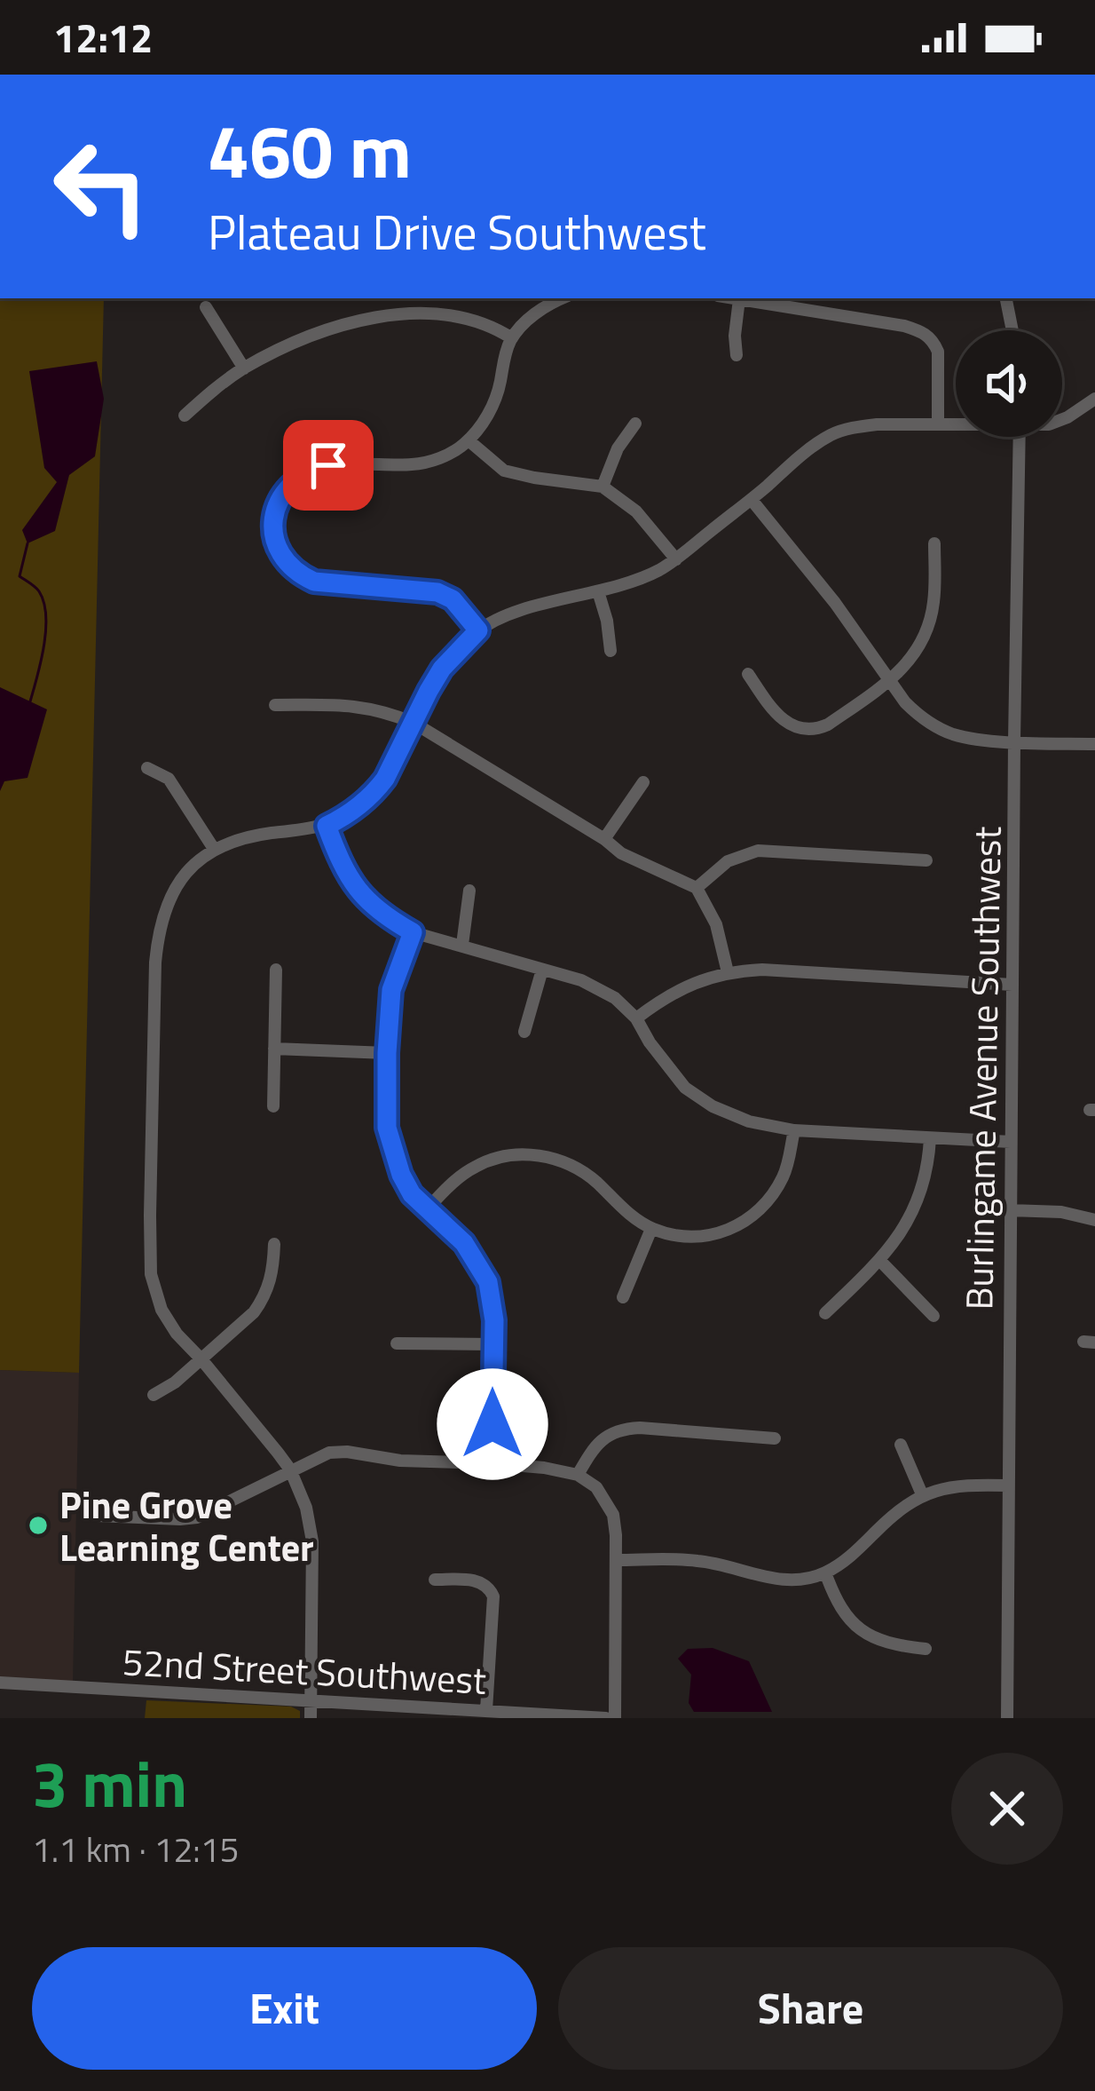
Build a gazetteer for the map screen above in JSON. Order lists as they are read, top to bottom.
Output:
{
  "streets": {
    "street": ["Burlingame Avenue Southwest", "52nd Street Southwest"]
  },
  "places": ["Pine Grove Learning Center"],
  "page": {
    "status": "12:12",
    "turn": ["460 m", "Plateau Drive Southwest"],
    "heading": ["3 min", "1.1 km · 12:15"],
    "buttons": ["Exit", "Share"]
  }
}
